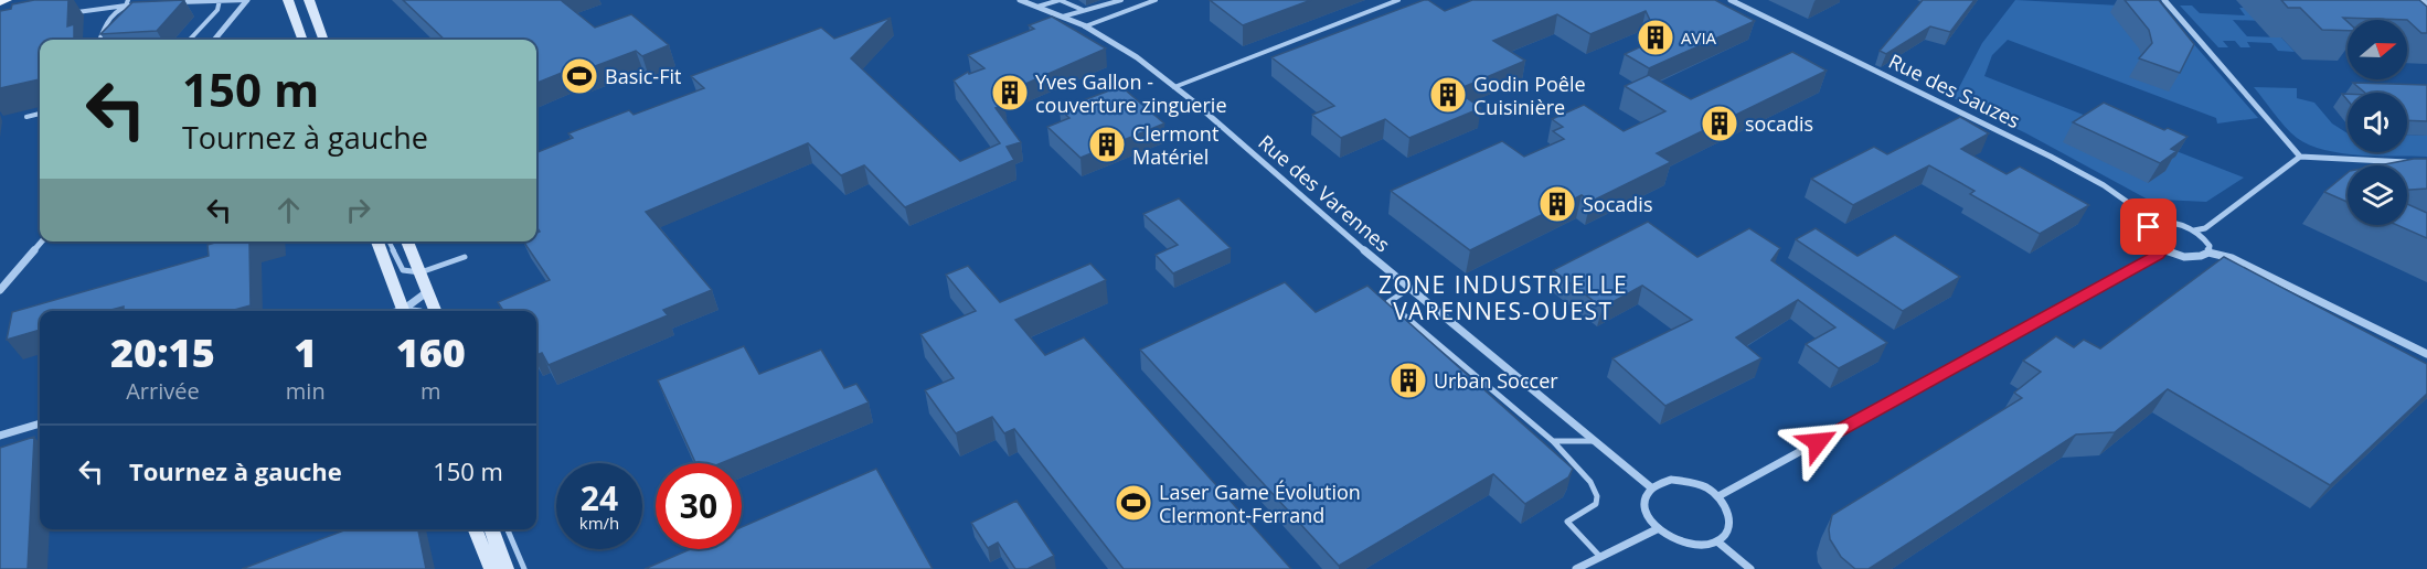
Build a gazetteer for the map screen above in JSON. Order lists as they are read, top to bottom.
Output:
{
  "streets": {
    "street": ["Rue des Sauzes", "Rue des Varennes"]
  },
  "districts": ["ZONE INDUSTRIELLE VARENNES-OUEST"],
  "places": {
    "building": [
      "AVIA",
      "Yves Gallon - couverture zinguerie",
      "Godin Poêle Cuisinière",
      "socadis",
      "Clermont Matériel",
      "Socadis",
      "Urban Soccer"
    ],
    "sports": ["Basic-Fit", "Laser Game Évolution Clermont-Ferrand"]
  },
  "north": "right",
  "page": {
    "turn": ["150 m", "Tournez à gauche"],
    "eta": [
      "20:15",
      "Arrivée",
      "1",
      "min",
      "160",
      "m"
    ],
    "list": [
      {
        "name": "Tournez à gauche",
        "value": "150 m"
      }
    ],
    "speed": "24 km/h",
    "limit": "30"
  }
}
